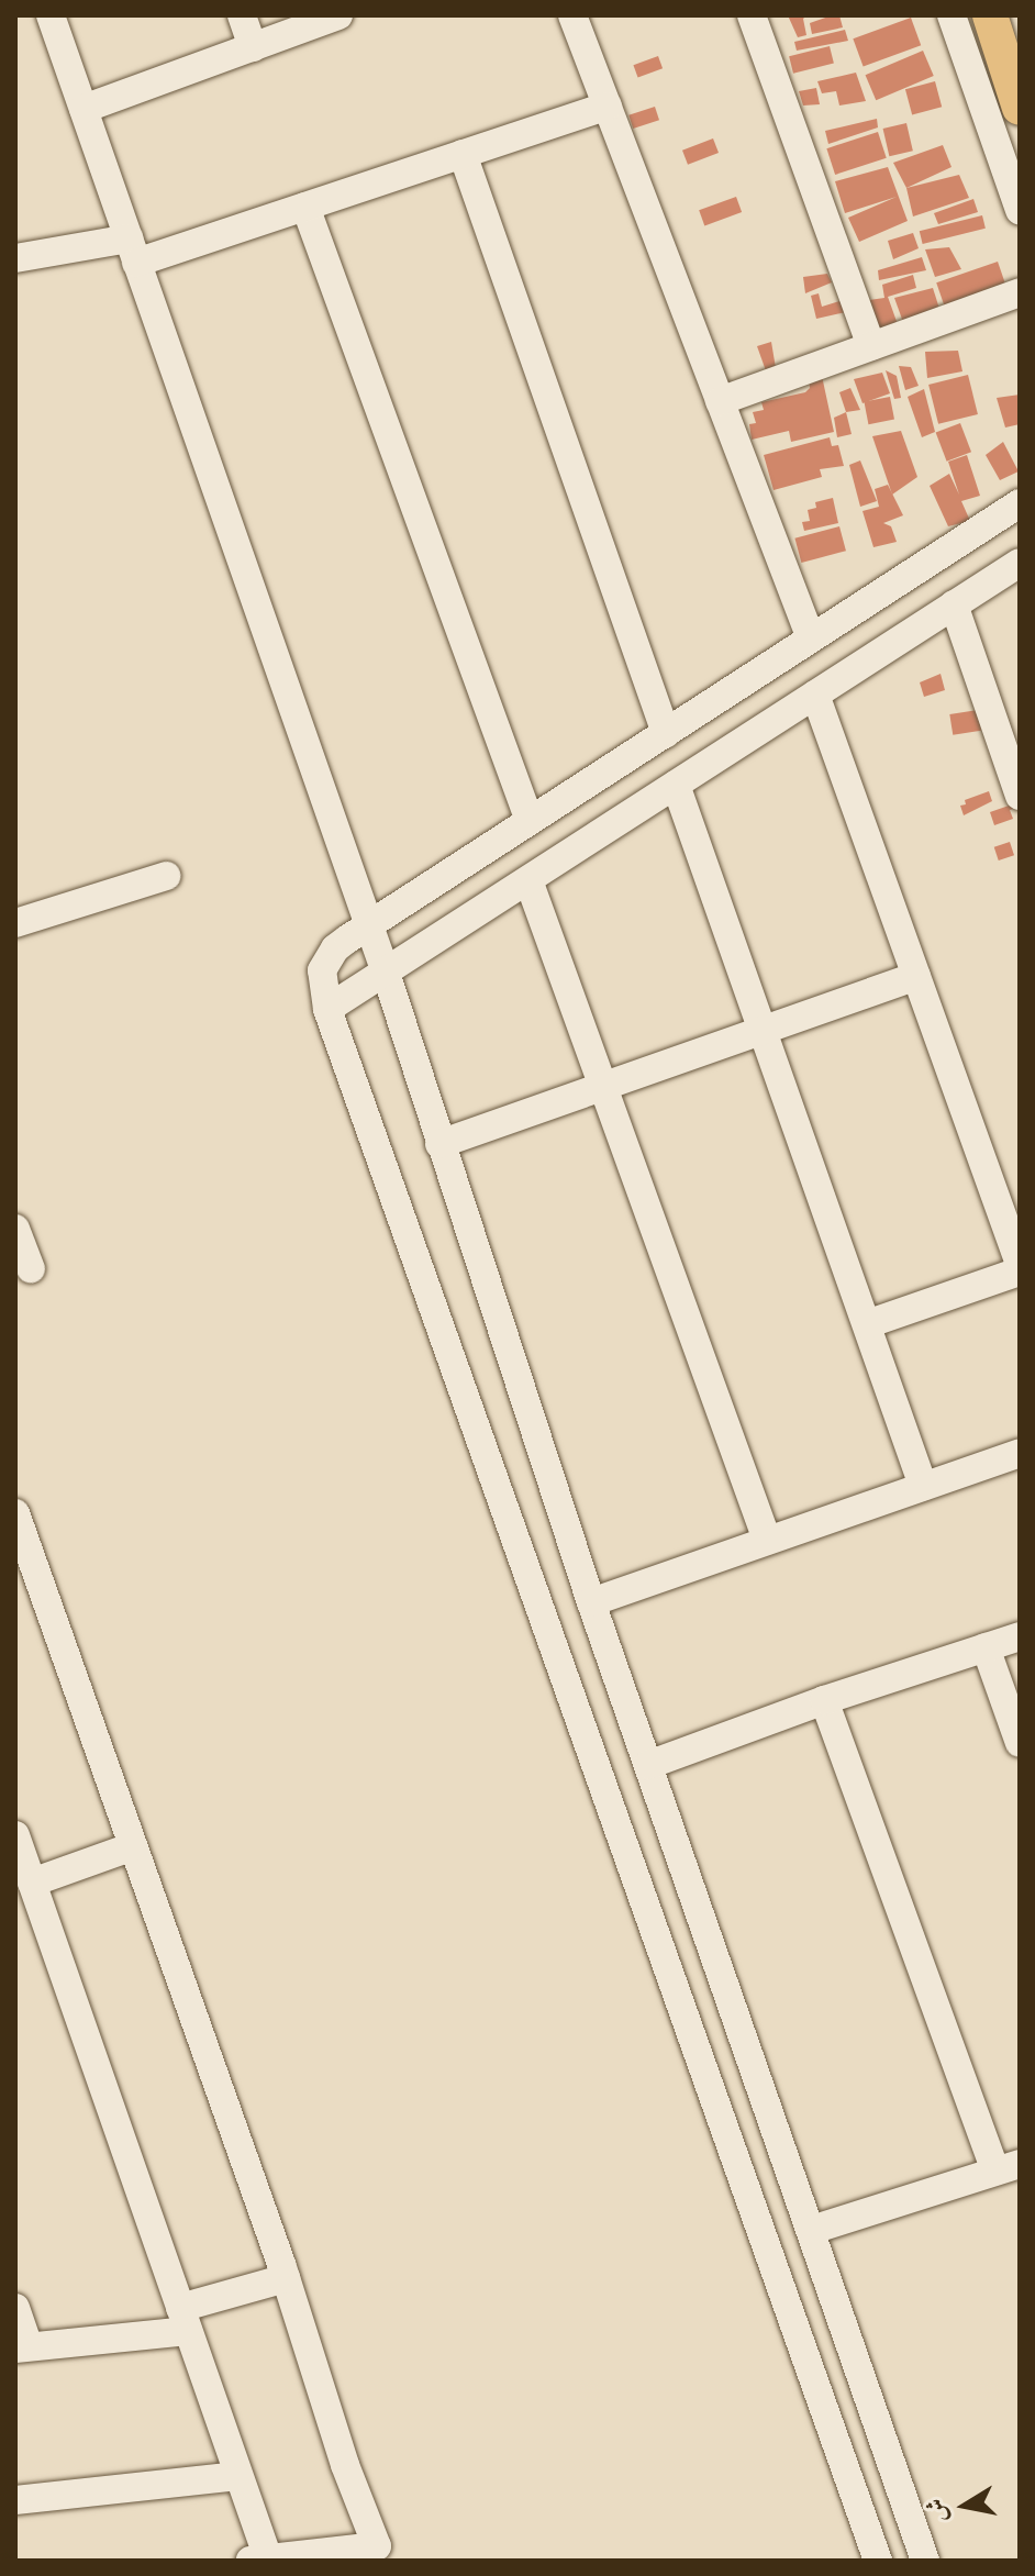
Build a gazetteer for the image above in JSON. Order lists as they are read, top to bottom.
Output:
{
  "north": "left"
}
